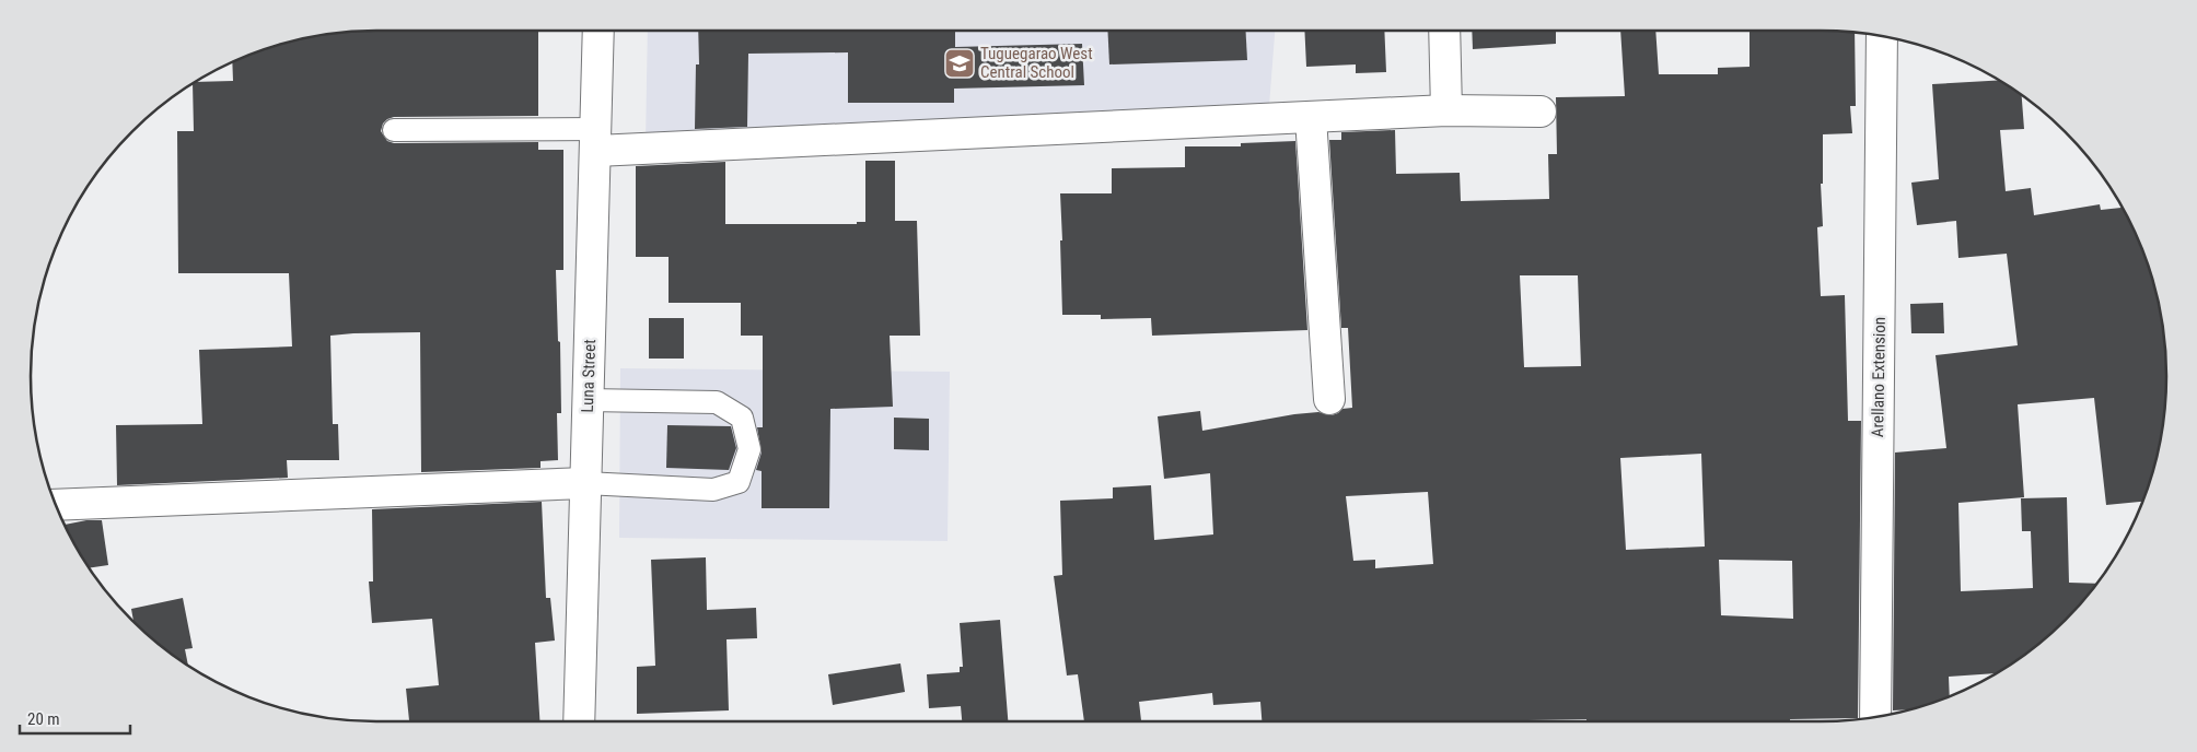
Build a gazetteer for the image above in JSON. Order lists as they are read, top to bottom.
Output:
{
  "streets": {
    "street": ["Luna Street", "Arellano Extension"]
  },
  "places": {
    "school or university": ["Tuguegarao West Central School"]
  },
  "scale_bar": "20 m"
}
